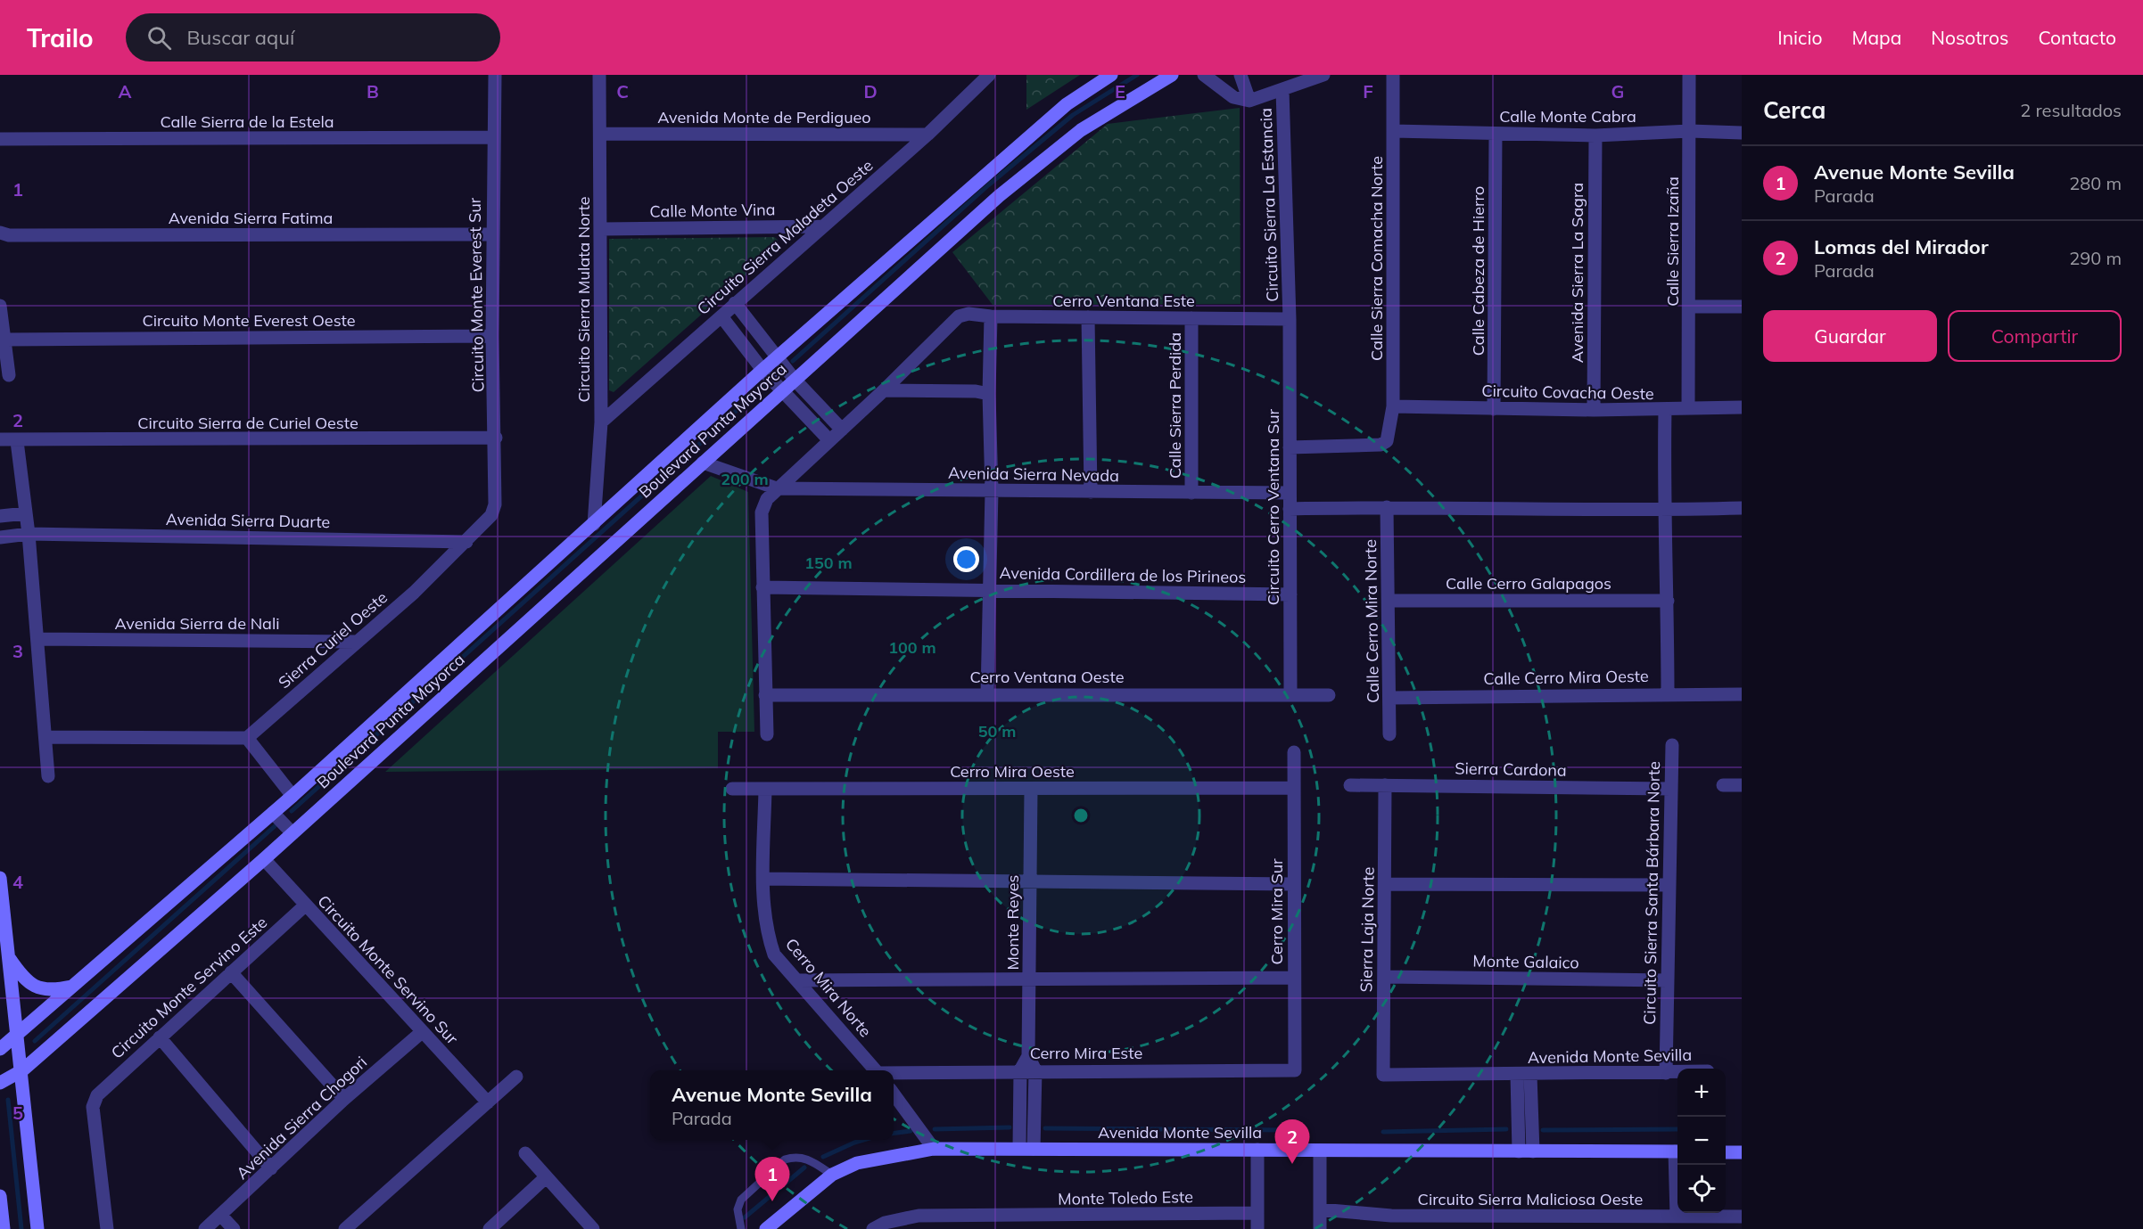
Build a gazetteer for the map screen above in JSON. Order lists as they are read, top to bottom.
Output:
{
  "streets": {
    "street": [
      "Calle Monte Cabra",
      "Avenida Monte de Perdigueo",
      "Calle Sierra de la Estela",
      "Circuito Sierra La Estancia",
      "Calle Monte Vina",
      "Avenida Sierra Fatima",
      "Circuito Sierra Maladeta Oeste",
      "Calle Sierra Izaña",
      "Calle Sierra Comacha Norte",
      "Calle Cabeza de Hierro",
      "Avenida Sierra La Sagra",
      "Circuito Monte Everest Sur",
      "Circuito Sierra Mulata Norte",
      "Cerro Ventana Este",
      "Circuito Monte Everest Oeste",
      "Circuito Covacha Oeste",
      "Calle Sierra Perdida",
      "Circuito Sierra de Curiel Oeste",
      "Boulevard Punta Mayorca",
      "Avenida Sierra Nevada",
      "Circuito Cerro Ventana Sur",
      "Avenida Sierra Duarte",
      "Avenida Cordillera de los Pirineos",
      "Calle Cerro Galapagos",
      "Calle Cerro Mira Norte",
      "Avenida Sierra de Nali",
      "Sierra Curiel Oeste",
      "Cerro Ventana Oeste",
      "Calle Cerro Mira Oeste",
      "Sierra Cardona",
      "Cerro Mira Oeste",
      "Circuito Sierra Santa Bárbara Norte",
      "Cerro Mira Sur",
      "Monte Reyes",
      "Sierra Laja Norte",
      "Monte Galaico",
      "Circuito Monte Servino Sur",
      "Circuito Monte Servino Este",
      "Cerro Mira Norte",
      "Cerro Mira Este",
      "Avenida Monte Sevilla",
      "Avenida Sierra Chogori",
      "Monte Toledo Este",
      "Circuito Sierra Maliciosa Oeste"
    ]
  },
  "crossings": [
    ["Calle Monte Cabra", "Calle Sierra Izaña"],
    ["Calle Monte Cabra", "Calle Sierra Comacha Norte"],
    ["Calle Monte Cabra", "Calle Cabeza de Hierro"],
    ["Calle Monte Cabra", "Avenida Sierra La Sagra"],
    ["Avenida Monte de Perdigueo", "Circuito Sierra Maladeta Oeste"],
    ["Avenida Monte de Perdigueo", "Circuito Sierra Mulata Norte"],
    ["Calle Sierra de la Estela", "Circuito Monte Everest Sur"],
    ["Circuito Sierra La Estancia", "Cerro Ventana Este"],
    ["Circuito Sierra La Estancia", "Circuito Cerro Ventana Sur"],
    ["Calle Monte Vina", "Circuito Sierra Maladeta Oeste"],
    ["Calle Monte Vina", "Circuito Sierra Mulata Norte"],
    ["Avenida Sierra Fatima", "Circuito Monte Everest Sur"],
    ["Circuito Sierra Maladeta Oeste", "Circuito Sierra Mulata Norte"],
    ["Calle Sierra Izaña", "Circuito Covacha Oeste"],
    ["Calle Sierra Comacha Norte", "Circuito Covacha Oeste"],
    ["Calle Sierra Comacha Norte", "Circuito Cerro Ventana Sur"],
    ["Calle Cabeza de Hierro", "Circuito Covacha Oeste"],
    ["Avenida Sierra La Sagra", "Circuito Covacha Oeste"],
    ["Circuito Monte Everest Sur", "Circuito Monte Everest Oeste"],
    ["Circuito Monte Everest Sur", "Circuito Sierra de Curiel Oeste"],
    ["Circuito Monte Everest Sur", "Sierra Curiel Oeste"],
    ["Circuito Sierra Mulata Norte", "Boulevard Punta Mayorca"],
    ["Cerro Ventana Este", "Calle Sierra Perdida"],
    ["Cerro Ventana Este", "Circuito Cerro Ventana Sur"],
    ["Calle Sierra Perdida", "Avenida Sierra Nevada"],
    ["Boulevard Punta Mayorca", "Avenida Sierra Nevada"],
    ["Boulevard Punta Mayorca", "Circuito Monte Servino Sur"],
    ["Avenida Sierra Nevada", "Circuito Cerro Ventana Sur"],
    ["Circuito Cerro Ventana Sur", "Avenida Cordillera de los Pirineos"],
    ["Circuito Cerro Ventana Sur", "Cerro Ventana Oeste"],
    ["Avenida Sierra Duarte", "Sierra Curiel Oeste"],
    ["Calle Cerro Galapagos", "Calle Cerro Mira Norte"],
    ["Calle Cerro Mira Norte", "Calle Cerro Mira Oeste"],
    ["Avenida Sierra de Nali", "Sierra Curiel Oeste"],
    ["Sierra Cardona", "Circuito Sierra Santa Bárbara Norte"],
    ["Sierra Cardona", "Sierra Laja Norte"],
    ["Cerro Mira Oeste", "Cerro Mira Sur"],
    ["Cerro Mira Oeste", "Monte Reyes"],
    ["Cerro Mira Oeste", "Cerro Mira Norte"],
    ["Circuito Sierra Santa Bárbara Norte", "Monte Galaico"],
    ["Circuito Sierra Santa Bárbara Norte", "Avenida Monte Sevilla"],
    ["Cerro Mira Sur", "Cerro Mira Este"],
    ["Monte Reyes", "Cerro Mira Este"],
    ["Monte Reyes", "Avenida Monte Sevilla"],
    ["Sierra Laja Norte", "Monte Galaico"],
    ["Sierra Laja Norte", "Avenida Monte Sevilla"],
    ["Circuito Monte Servino Sur", "Circuito Monte Servino Este"],
    ["Circuito Monte Servino Sur", "Avenida Sierra Chogori"]
  ],
  "page": {
    "header": "Trailo",
    "search": "Buscar aquí",
    "nav": [
      "Inicio",
      "Mapa",
      "Nosotros",
      "Contacto"
    ],
    "heading": ["Cerca", "2 resultados"],
    "list": [
      {
        "mark": "1",
        "name": "Avenue Monte Sevilla",
        "note": "Parada",
        "value": "280 m"
      },
      {
        "mark": "2",
        "name": "Lomas del Mirador",
        "note": "Parada",
        "value": "290 m"
      }
    ],
    "buttons": ["Guardar", "Compartir"],
    "map_buttons": ["+", "−"],
    "popup": ["Avenue Monte Sevilla", "Parada"],
    "pins": ["2", "1"]
  },
  "grid": {
    "columns": [
      "A",
      "B",
      "C",
      "D",
      "E",
      "F",
      "G"
    ],
    "rows": [
      "1",
      "2",
      "3",
      "4",
      "5"
    ]
  },
  "rings": [
    "200 m",
    "150 m",
    "100 m",
    "50 m"
  ]
}
